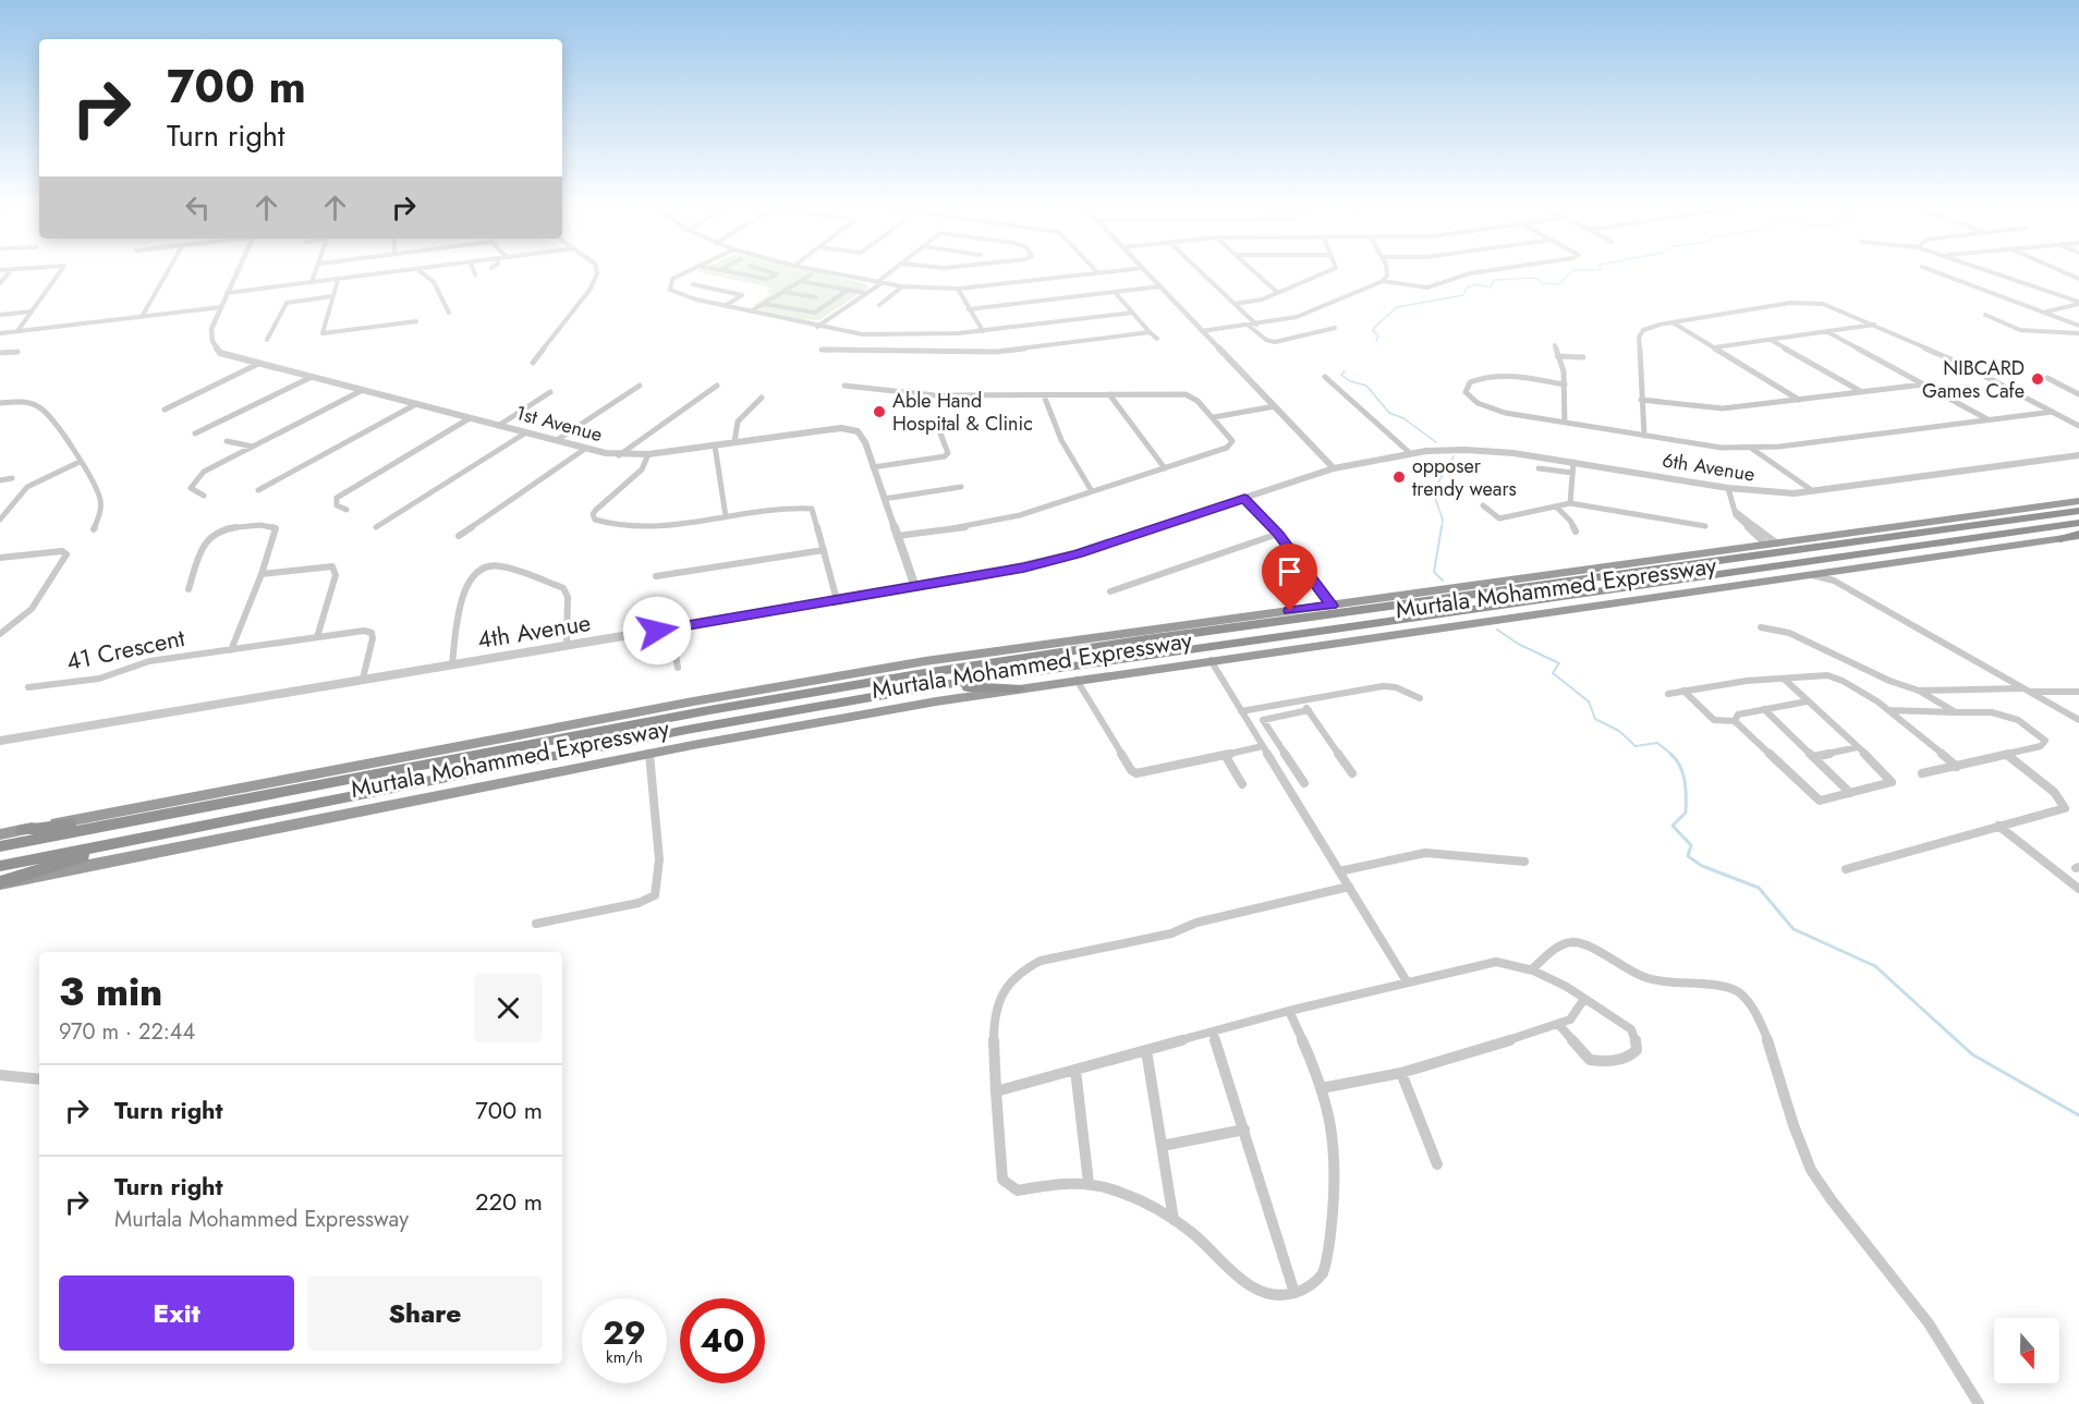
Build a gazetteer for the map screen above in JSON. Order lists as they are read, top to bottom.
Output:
{
  "streets": {
    "highway": ["Murtala Mohammed Expressway"],
    "street": [
      "1st Avenue",
      "6th Avenue",
      "4th Avenue",
      "41 Crescent"
    ]
  },
  "crossings": [
    ["1st Avenue", "4th Avenue"],
    ["6th Avenue", "4th Avenue"],
    ["4th Avenue", "41 Crescent"]
  ],
  "places": ["NIBCARD Games Cafe", "Able Hand Hospital & Clinic", "opposer trendy wears"],
  "north": "bottom",
  "page": {
    "turn": ["700 m", "Turn right"],
    "heading": ["3 min", "970 m · 22:44"],
    "list": [
      {
        "name": "Turn right",
        "value": "700 m"
      },
      {
        "name": "Turn right",
        "note": "Murtala Mohammed Expressway",
        "value": "220 m"
      }
    ],
    "buttons": ["Exit", "Share"],
    "speed": "29 km/h",
    "limit": "40"
  }
}
